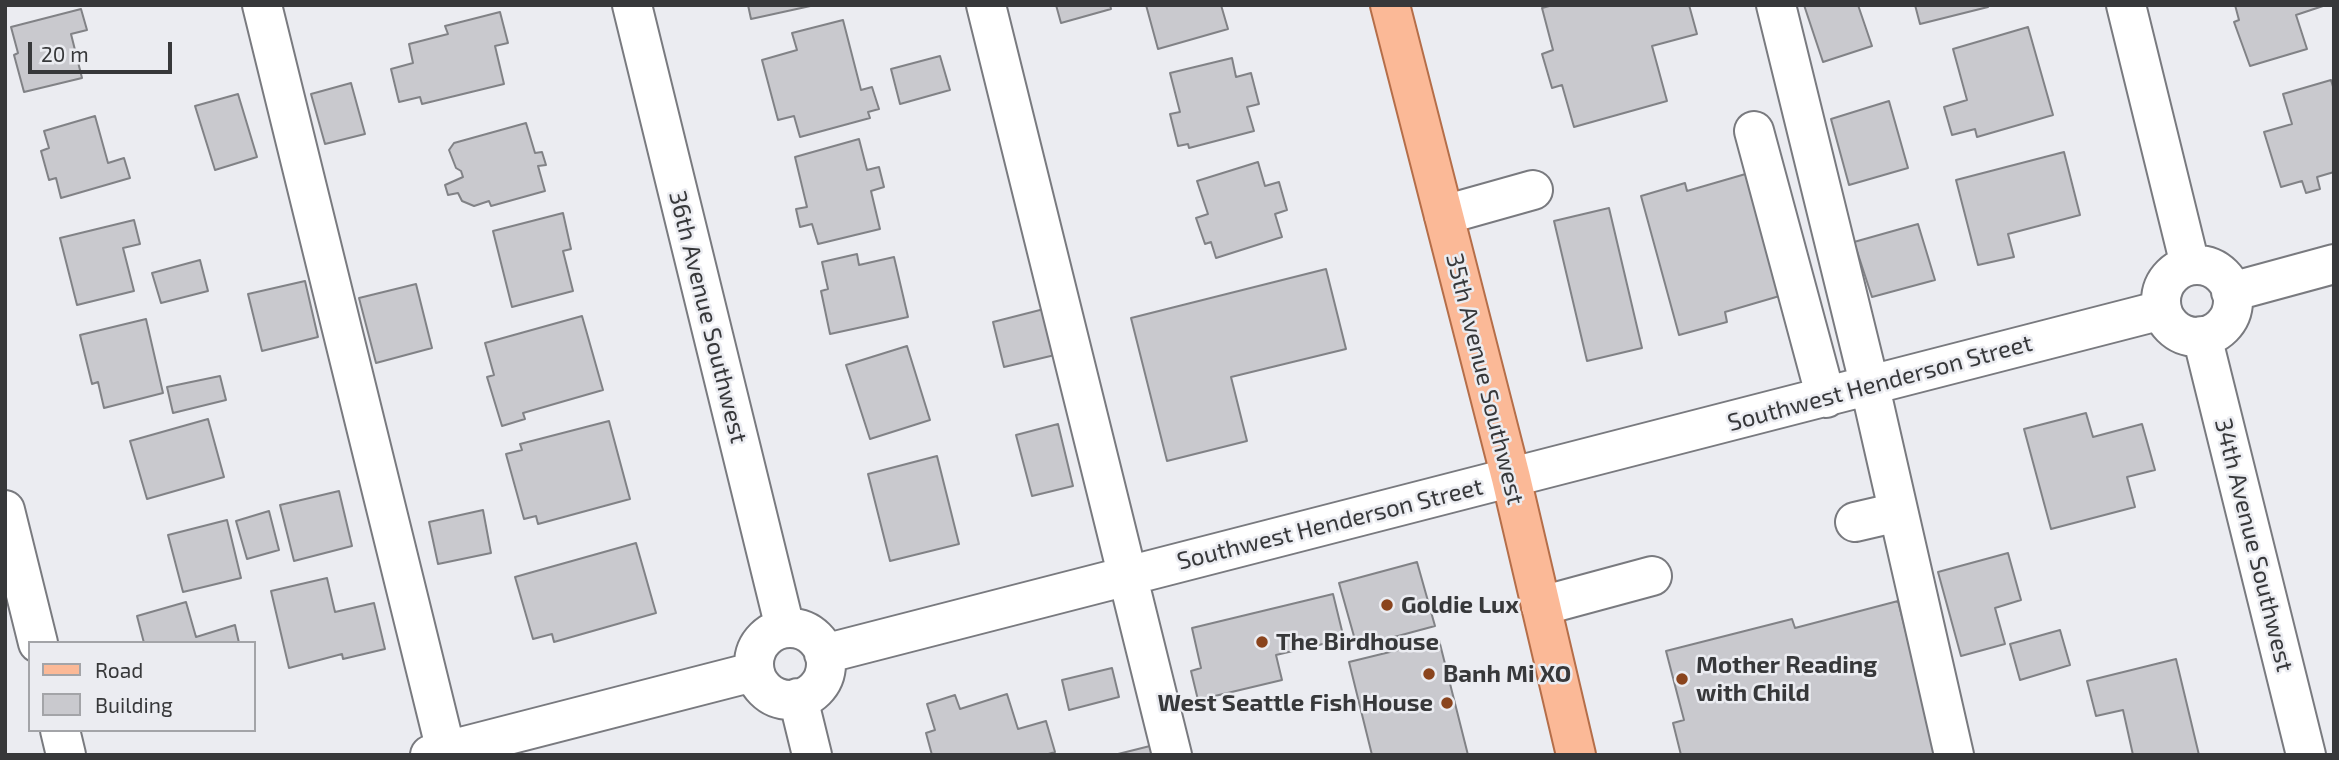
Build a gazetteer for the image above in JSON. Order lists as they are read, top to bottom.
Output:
{
  "streets": {
    "main road": ["35th Avenue Southwest"],
    "street": ["36th Avenue Southwest", "Southwest Henderson Street", "34th Avenue Southwest"]
  },
  "crossings": [
    ["36th Avenue Southwest", "Southwest Henderson Street"],
    ["35th Avenue Southwest", "Southwest Henderson Street"],
    ["Southwest Henderson Street", "34th Avenue Southwest"]
  ],
  "places": [
    "Goldie Lux",
    "The Birdhouse",
    "Banh Mi XO",
    "Mother Reading with Child",
    "West Seattle Fish House"
  ],
  "legend": ["Road", "Building"],
  "scale_bar": "20 m"
}
